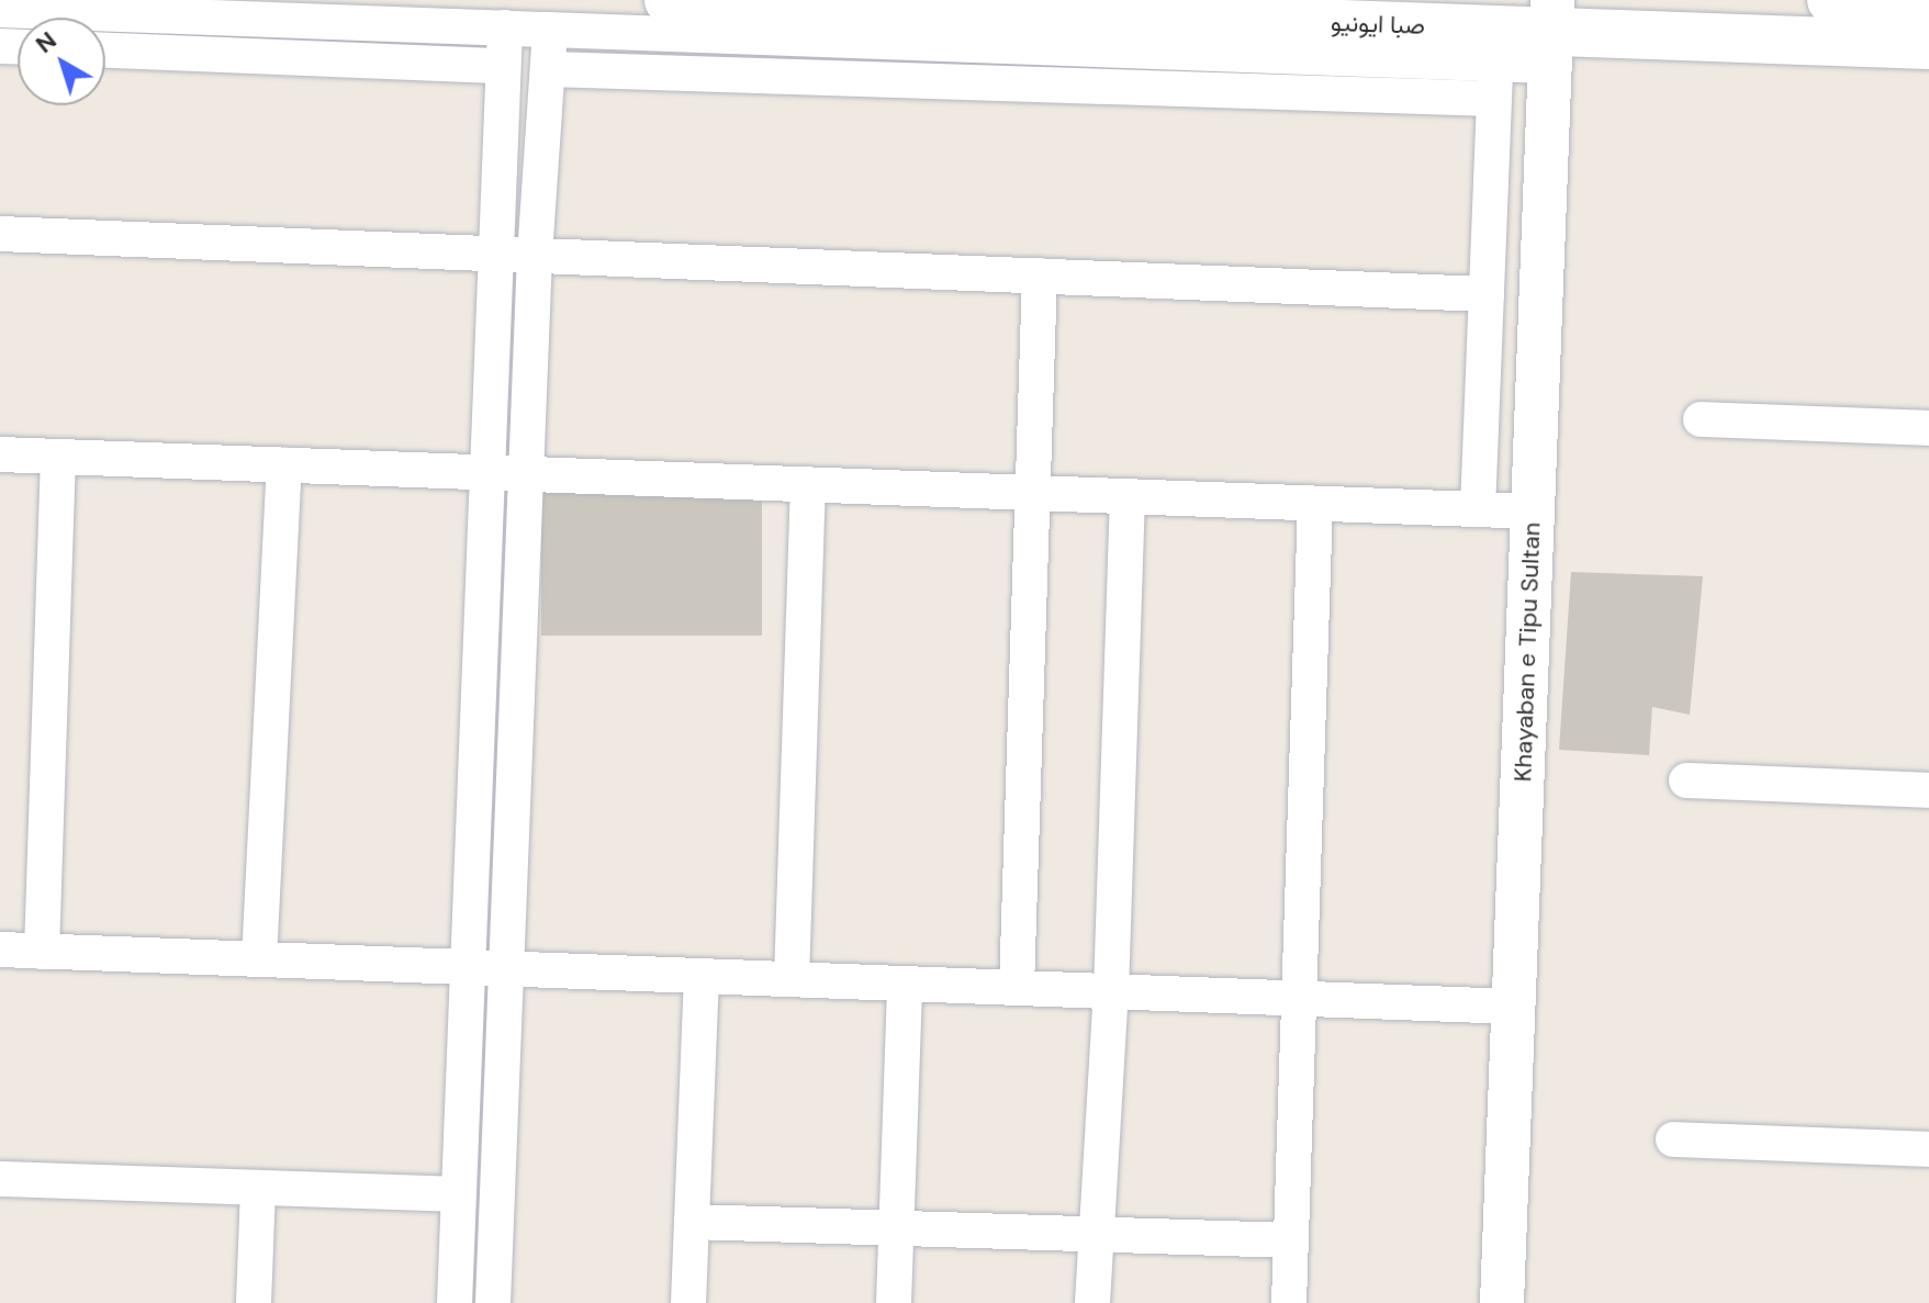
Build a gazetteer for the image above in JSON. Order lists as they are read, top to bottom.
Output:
{
  "streets": {
    "main road": ["صبا ایونیو"],
    "street": ["Khayaban e Tipu Sultan"]
  },
  "crossings": [
    ["صبا ایونیو", "Khayaban e Tipu Sultan"]
  ],
  "north": "top left"
}
